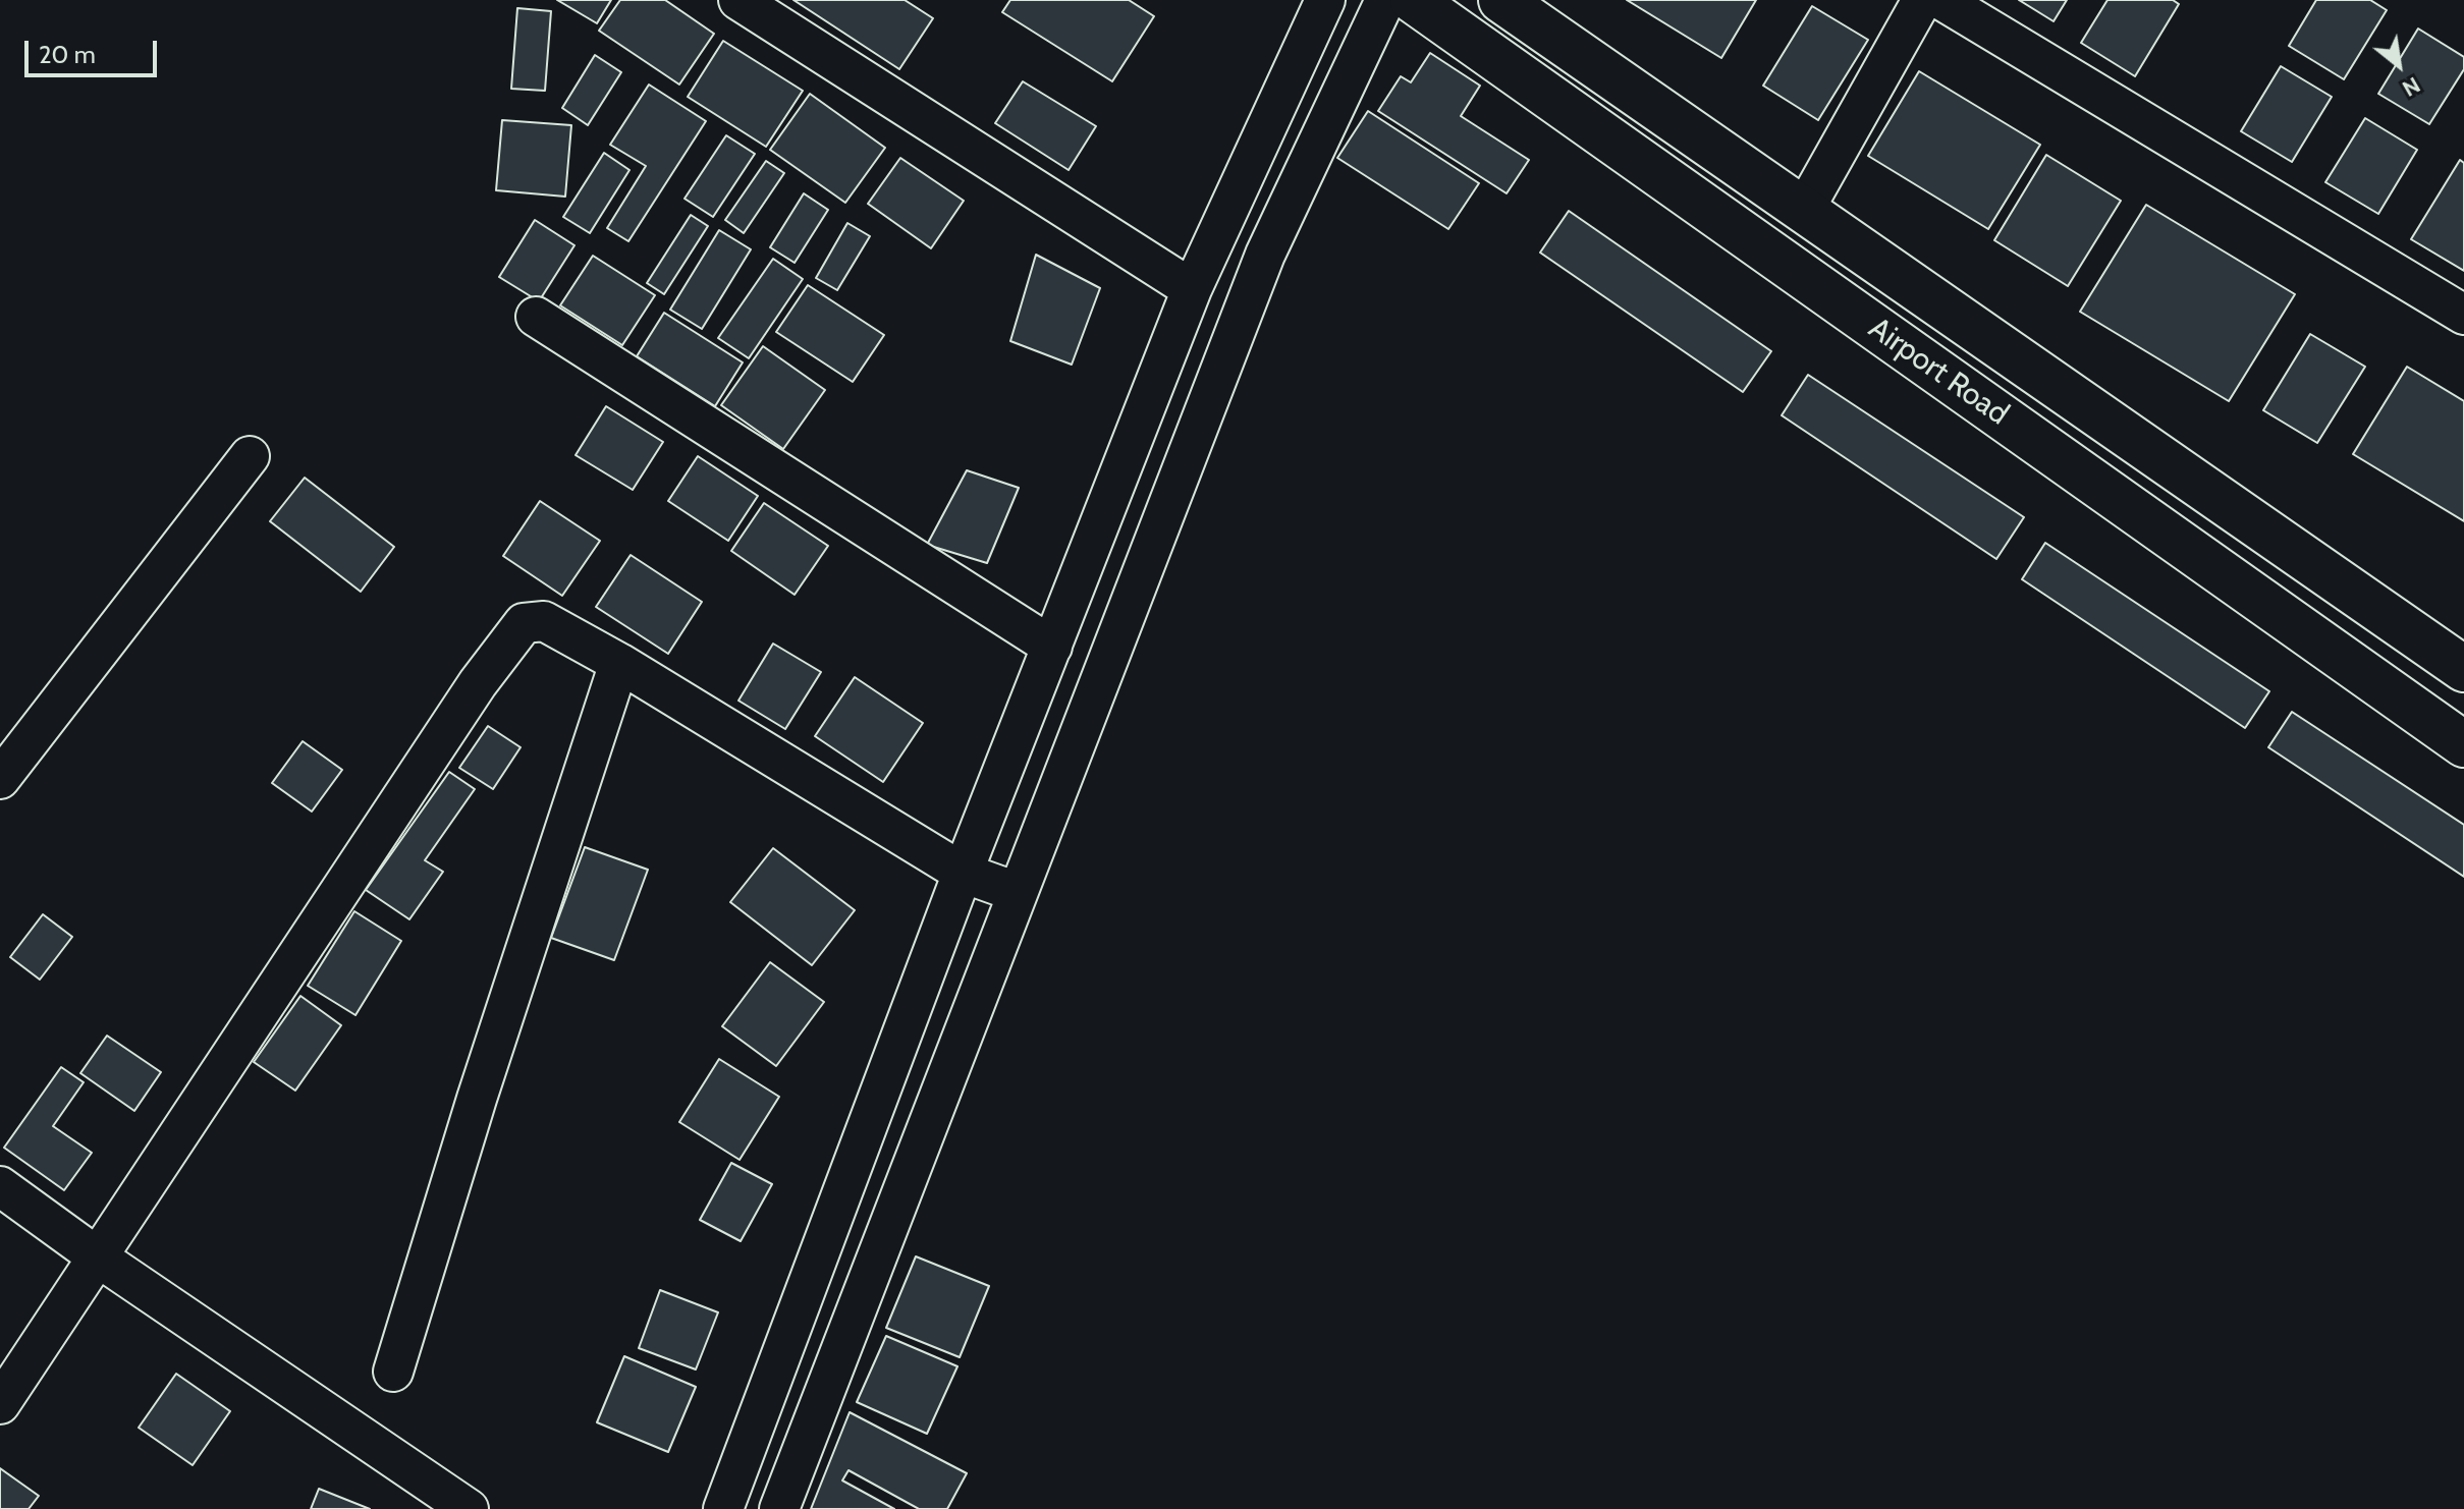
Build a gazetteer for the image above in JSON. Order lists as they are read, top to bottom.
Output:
{
  "streets": {
    "main road": ["Airport Road"]
  },
  "scale_bar": "20 m",
  "north": "bottom right"
}
